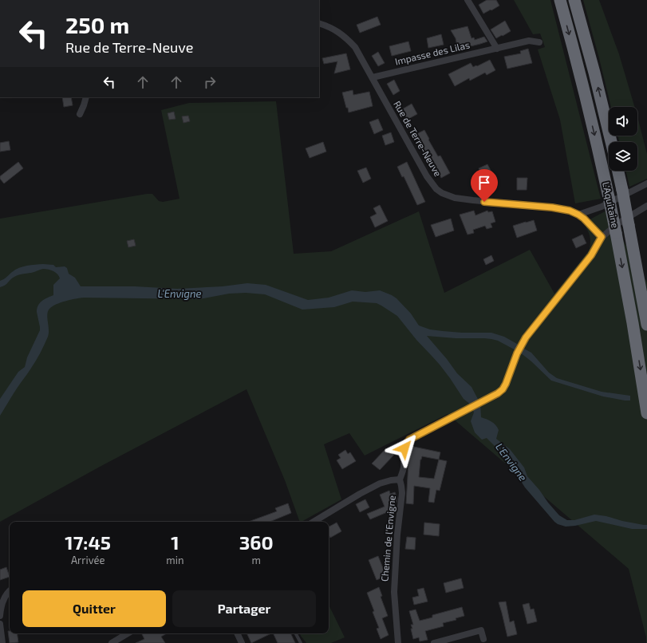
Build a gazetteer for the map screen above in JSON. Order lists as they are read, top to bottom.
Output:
{
  "streets": {
    "highway": ["L'Aquitaine"],
    "street": ["Impasse des Lilas", "Rue de Terre-Neuve", "Chemin de l'Envigne"]
  },
  "crossings": [
    ["Impasse des Lilas", "Rue de Terre-Neuve"],
    ["Rue de Terre-Neuve", "Chemin de l'Envigne"]
  ],
  "water": ["L'Envigne"],
  "page": {
    "turn": ["250 m", "Rue de Terre-Neuve"],
    "eta": [
      "17:45",
      "Arrivée",
      "1",
      "min",
      "360",
      "m"
    ],
    "buttons": ["Quitter", "Partager"]
  }
}
